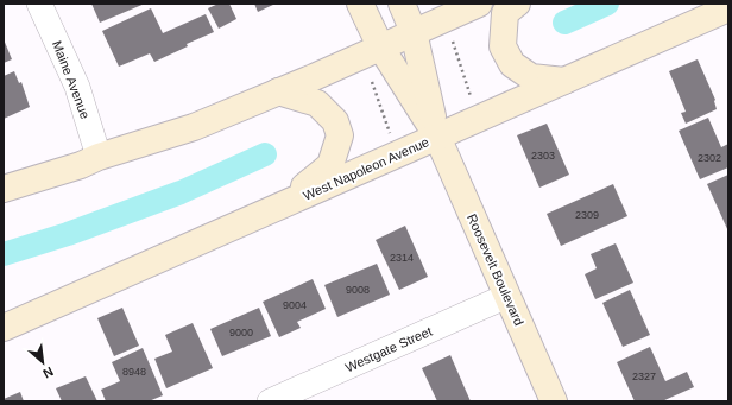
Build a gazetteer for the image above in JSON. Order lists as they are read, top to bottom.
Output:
{
  "streets": {
    "main road": ["West Napoleon Avenue", "Roosevelt Boulevard"],
    "street": ["Maine Avenue", "Westgate Street"]
  },
  "crossings": [
    ["West Napoleon Avenue", "Roosevelt Boulevard"],
    ["Roosevelt Boulevard", "Westgate Street"]
  ],
  "house_numbers": [
    "2303",
    "2302",
    "2309",
    "2314",
    "9008",
    "9004",
    "9000",
    "8948",
    "2327"
  ],
  "north": "bottom right"
}
